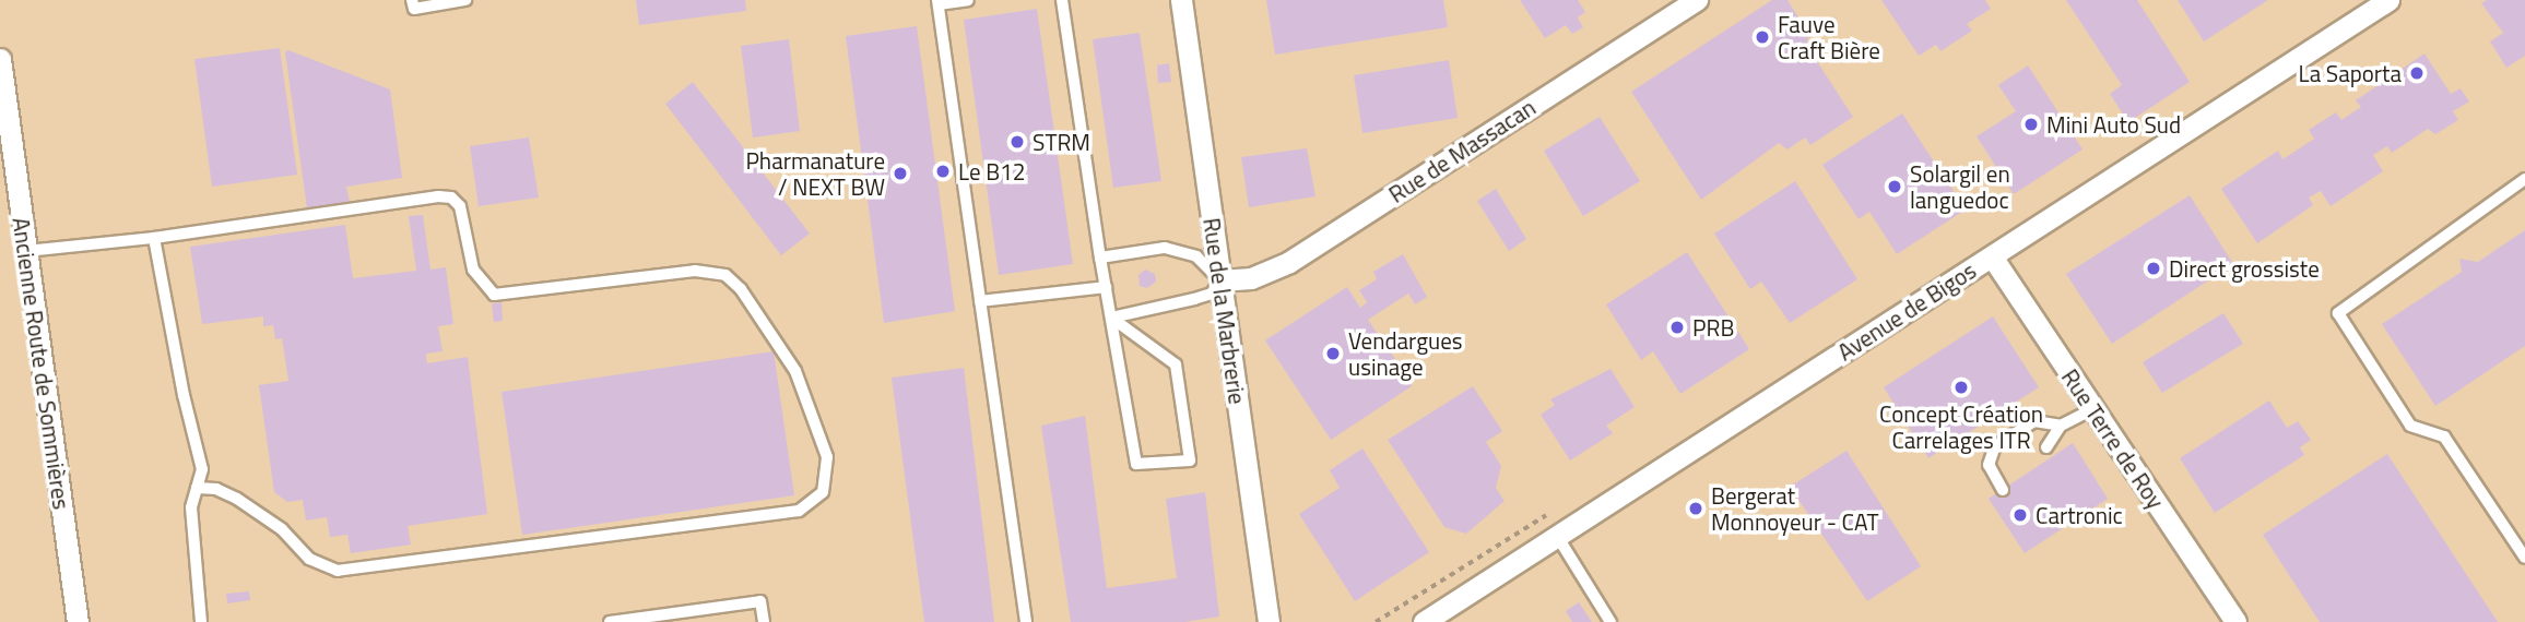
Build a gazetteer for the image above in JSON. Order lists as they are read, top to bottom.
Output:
{
  "streets": {
    "street": [
      "Rue de Massacan",
      "Rue de la Marbrerie",
      "Avenue de Bigos",
      "Ancienne Route de Sommières",
      "Rue Terre de Roy"
    ]
  },
  "crossings": [
    ["Rue de Massacan", "Rue de la Marbrerie"],
    ["Avenue de Bigos", "Rue Terre de Roy"]
  ],
  "places": [
    "Fauve Craft Bière",
    "La Saporta",
    "Mini Auto Sud",
    "STRM",
    "Le B12",
    "Pharmanature / NEXT BW",
    "Solargil en languedoc",
    "Direct grossiste",
    "PRB",
    "Vendargues usinage",
    "Concept Création Carrelages ITR",
    "Bergerat Monnoyeur - CAT",
    "Cartronic"
  ]
}
